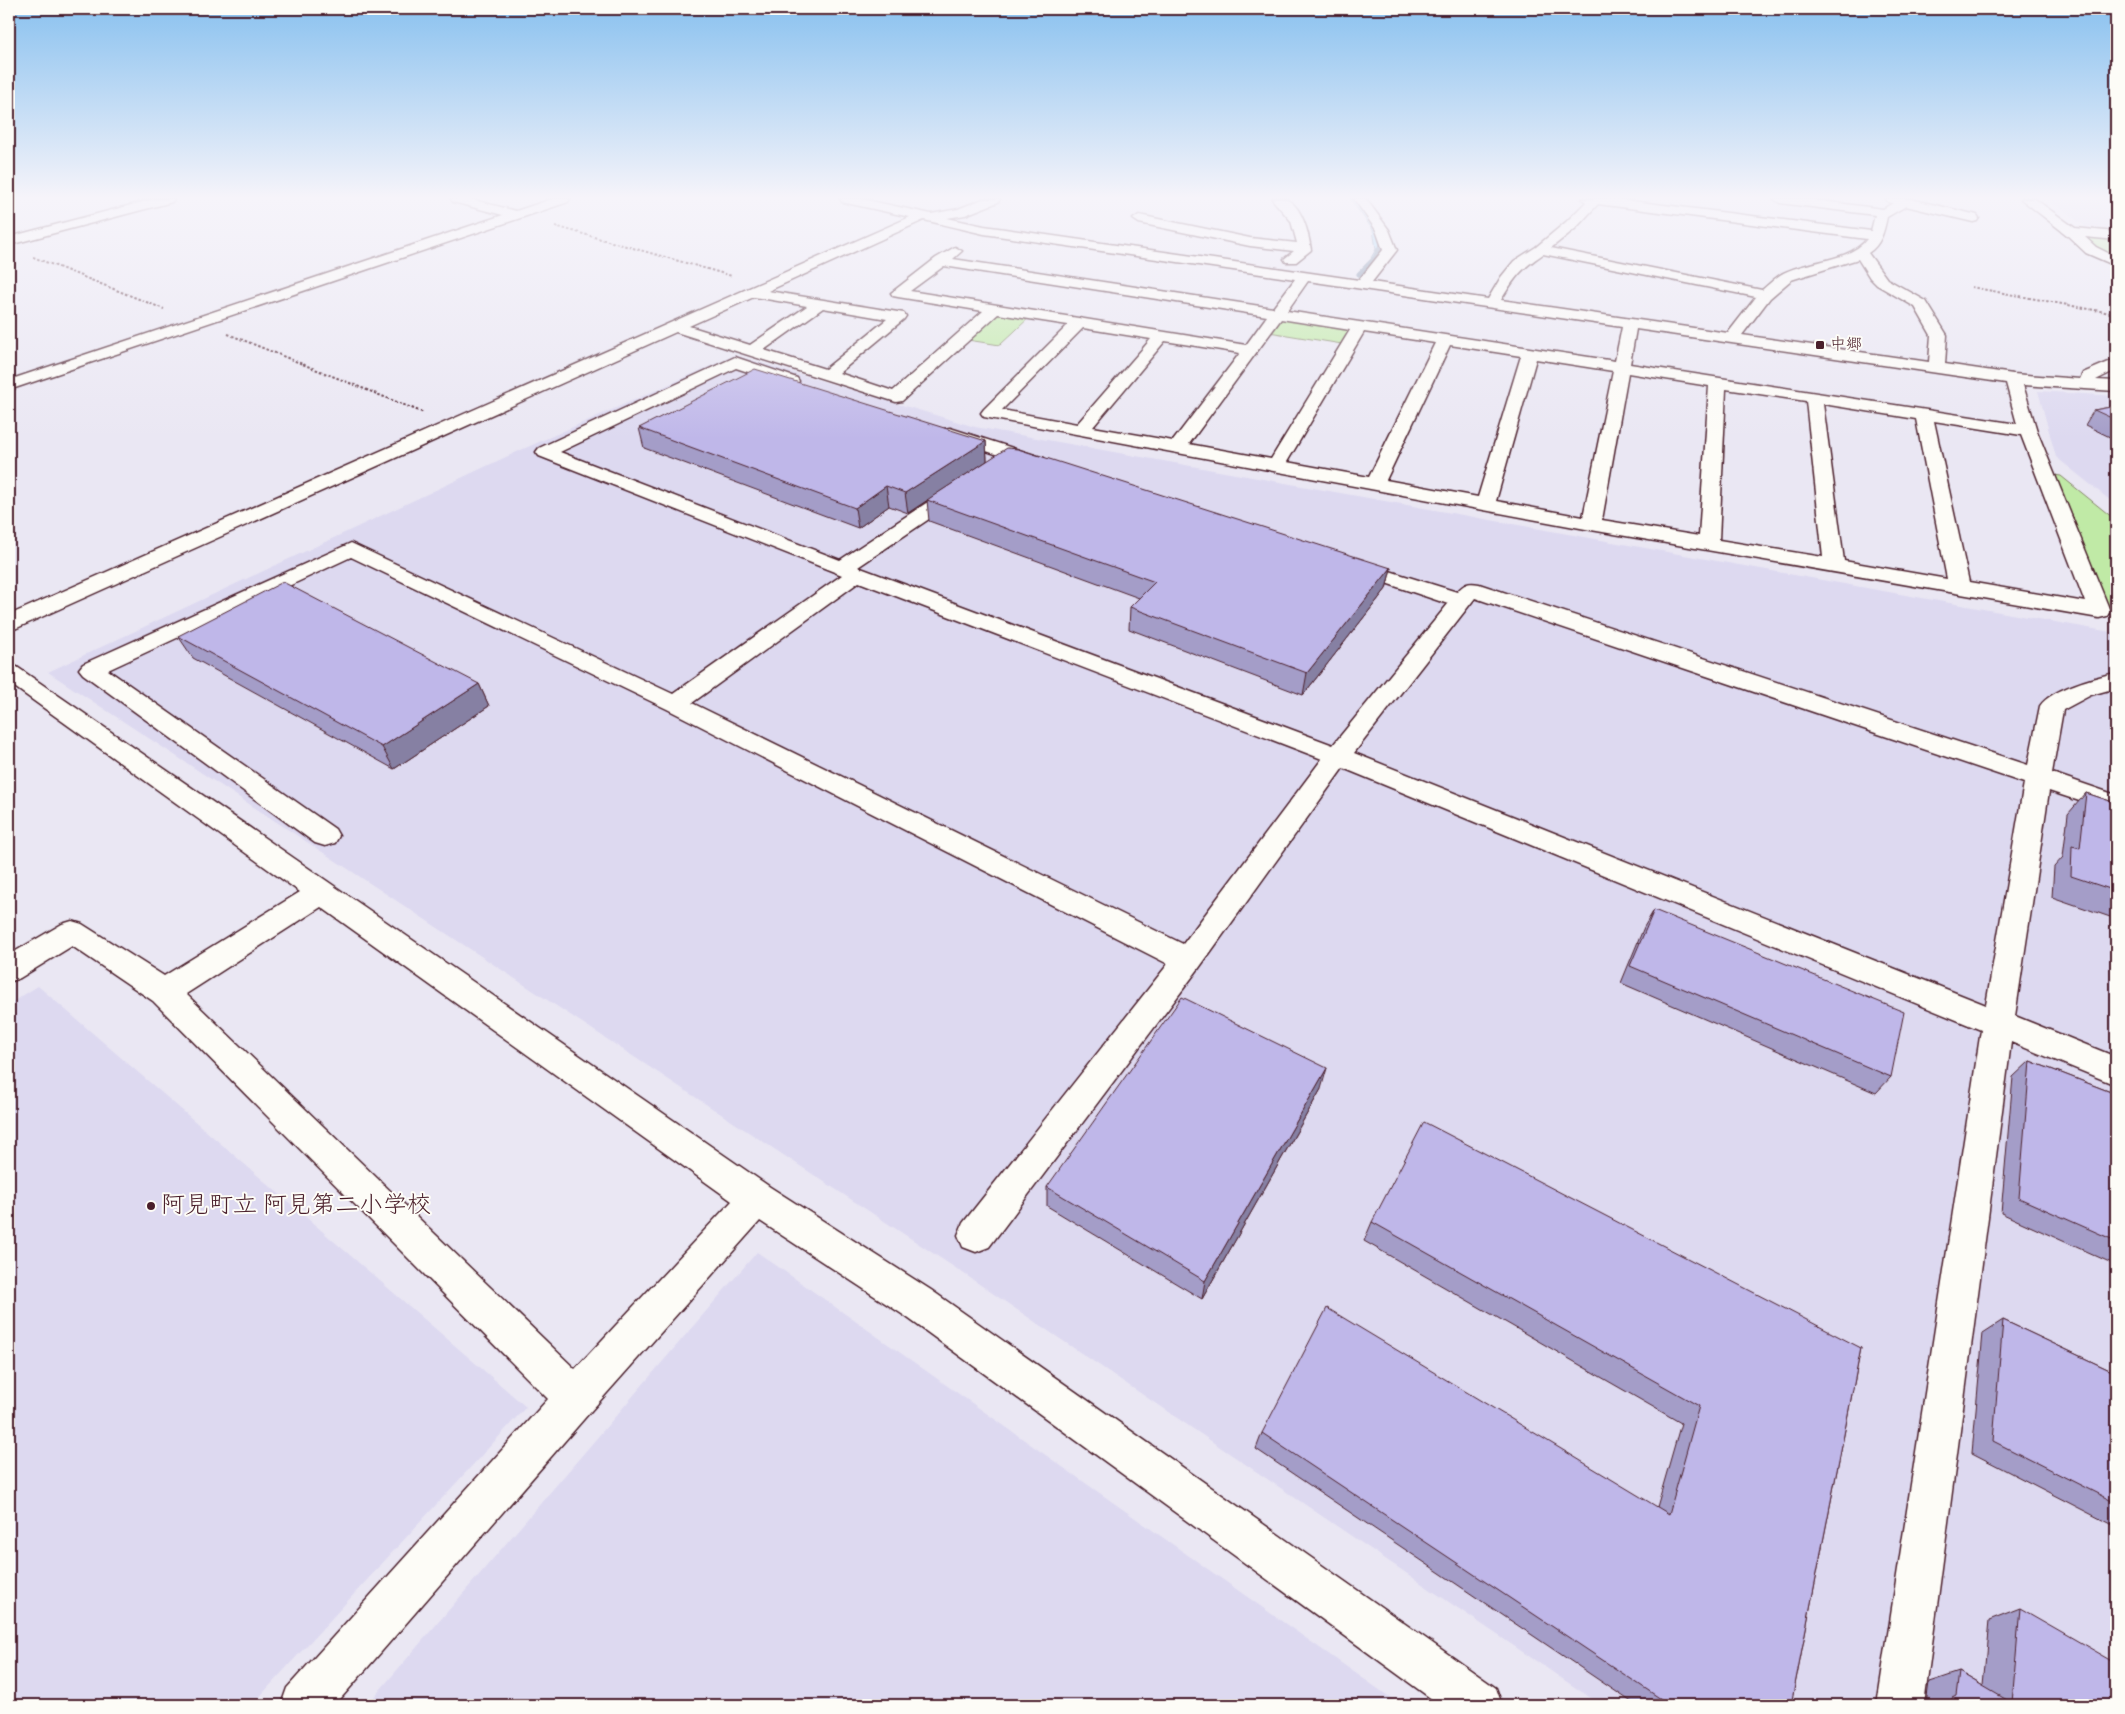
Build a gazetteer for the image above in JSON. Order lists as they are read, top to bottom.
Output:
{
  "places": {
    "transit": ["中郷"],
    "other": ["阿見町立 阿見第二小学校"]
  }
}
